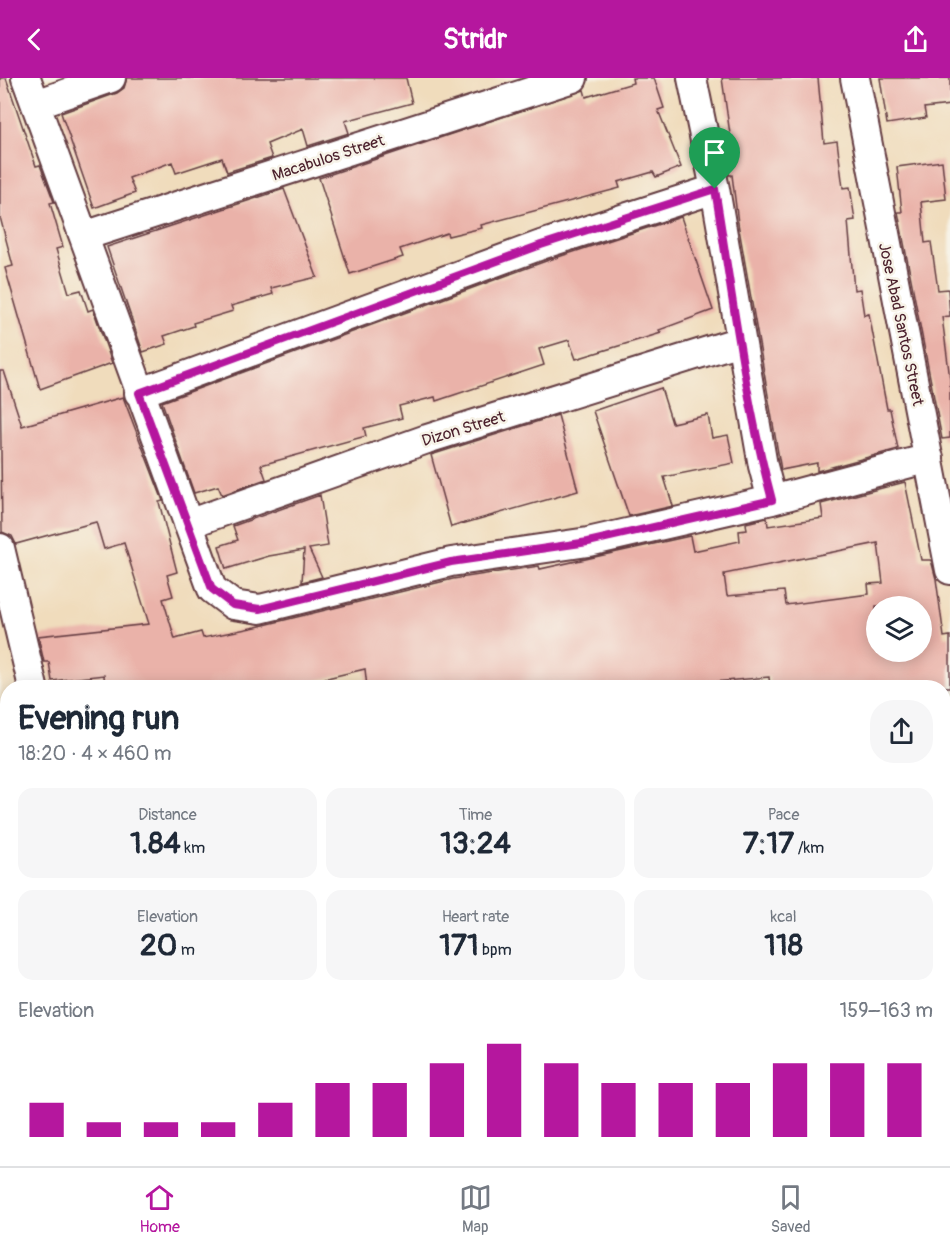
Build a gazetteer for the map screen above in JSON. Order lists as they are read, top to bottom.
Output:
{
  "streets": {
    "street": ["Macabulos Street", "Jose Abad Santos Street", "Dizon Street"]
  },
  "page": {
    "header": "Stridr",
    "heading": ["Evening run", "18:20 · 4 × 460 m"],
    "stats": [
      ["Distance", "1.84 km"],
      ["Time", "13:24"],
      ["Pace", "7:17 /km"],
      ["Elevation", "20 m"],
      ["Heart rate", "171 bpm"],
      ["kcal", "118"]
    ],
    "chart": ["Elevation", "159–163 m"],
    "tabs": ["Home", "Map", "Saved"]
  }
}
